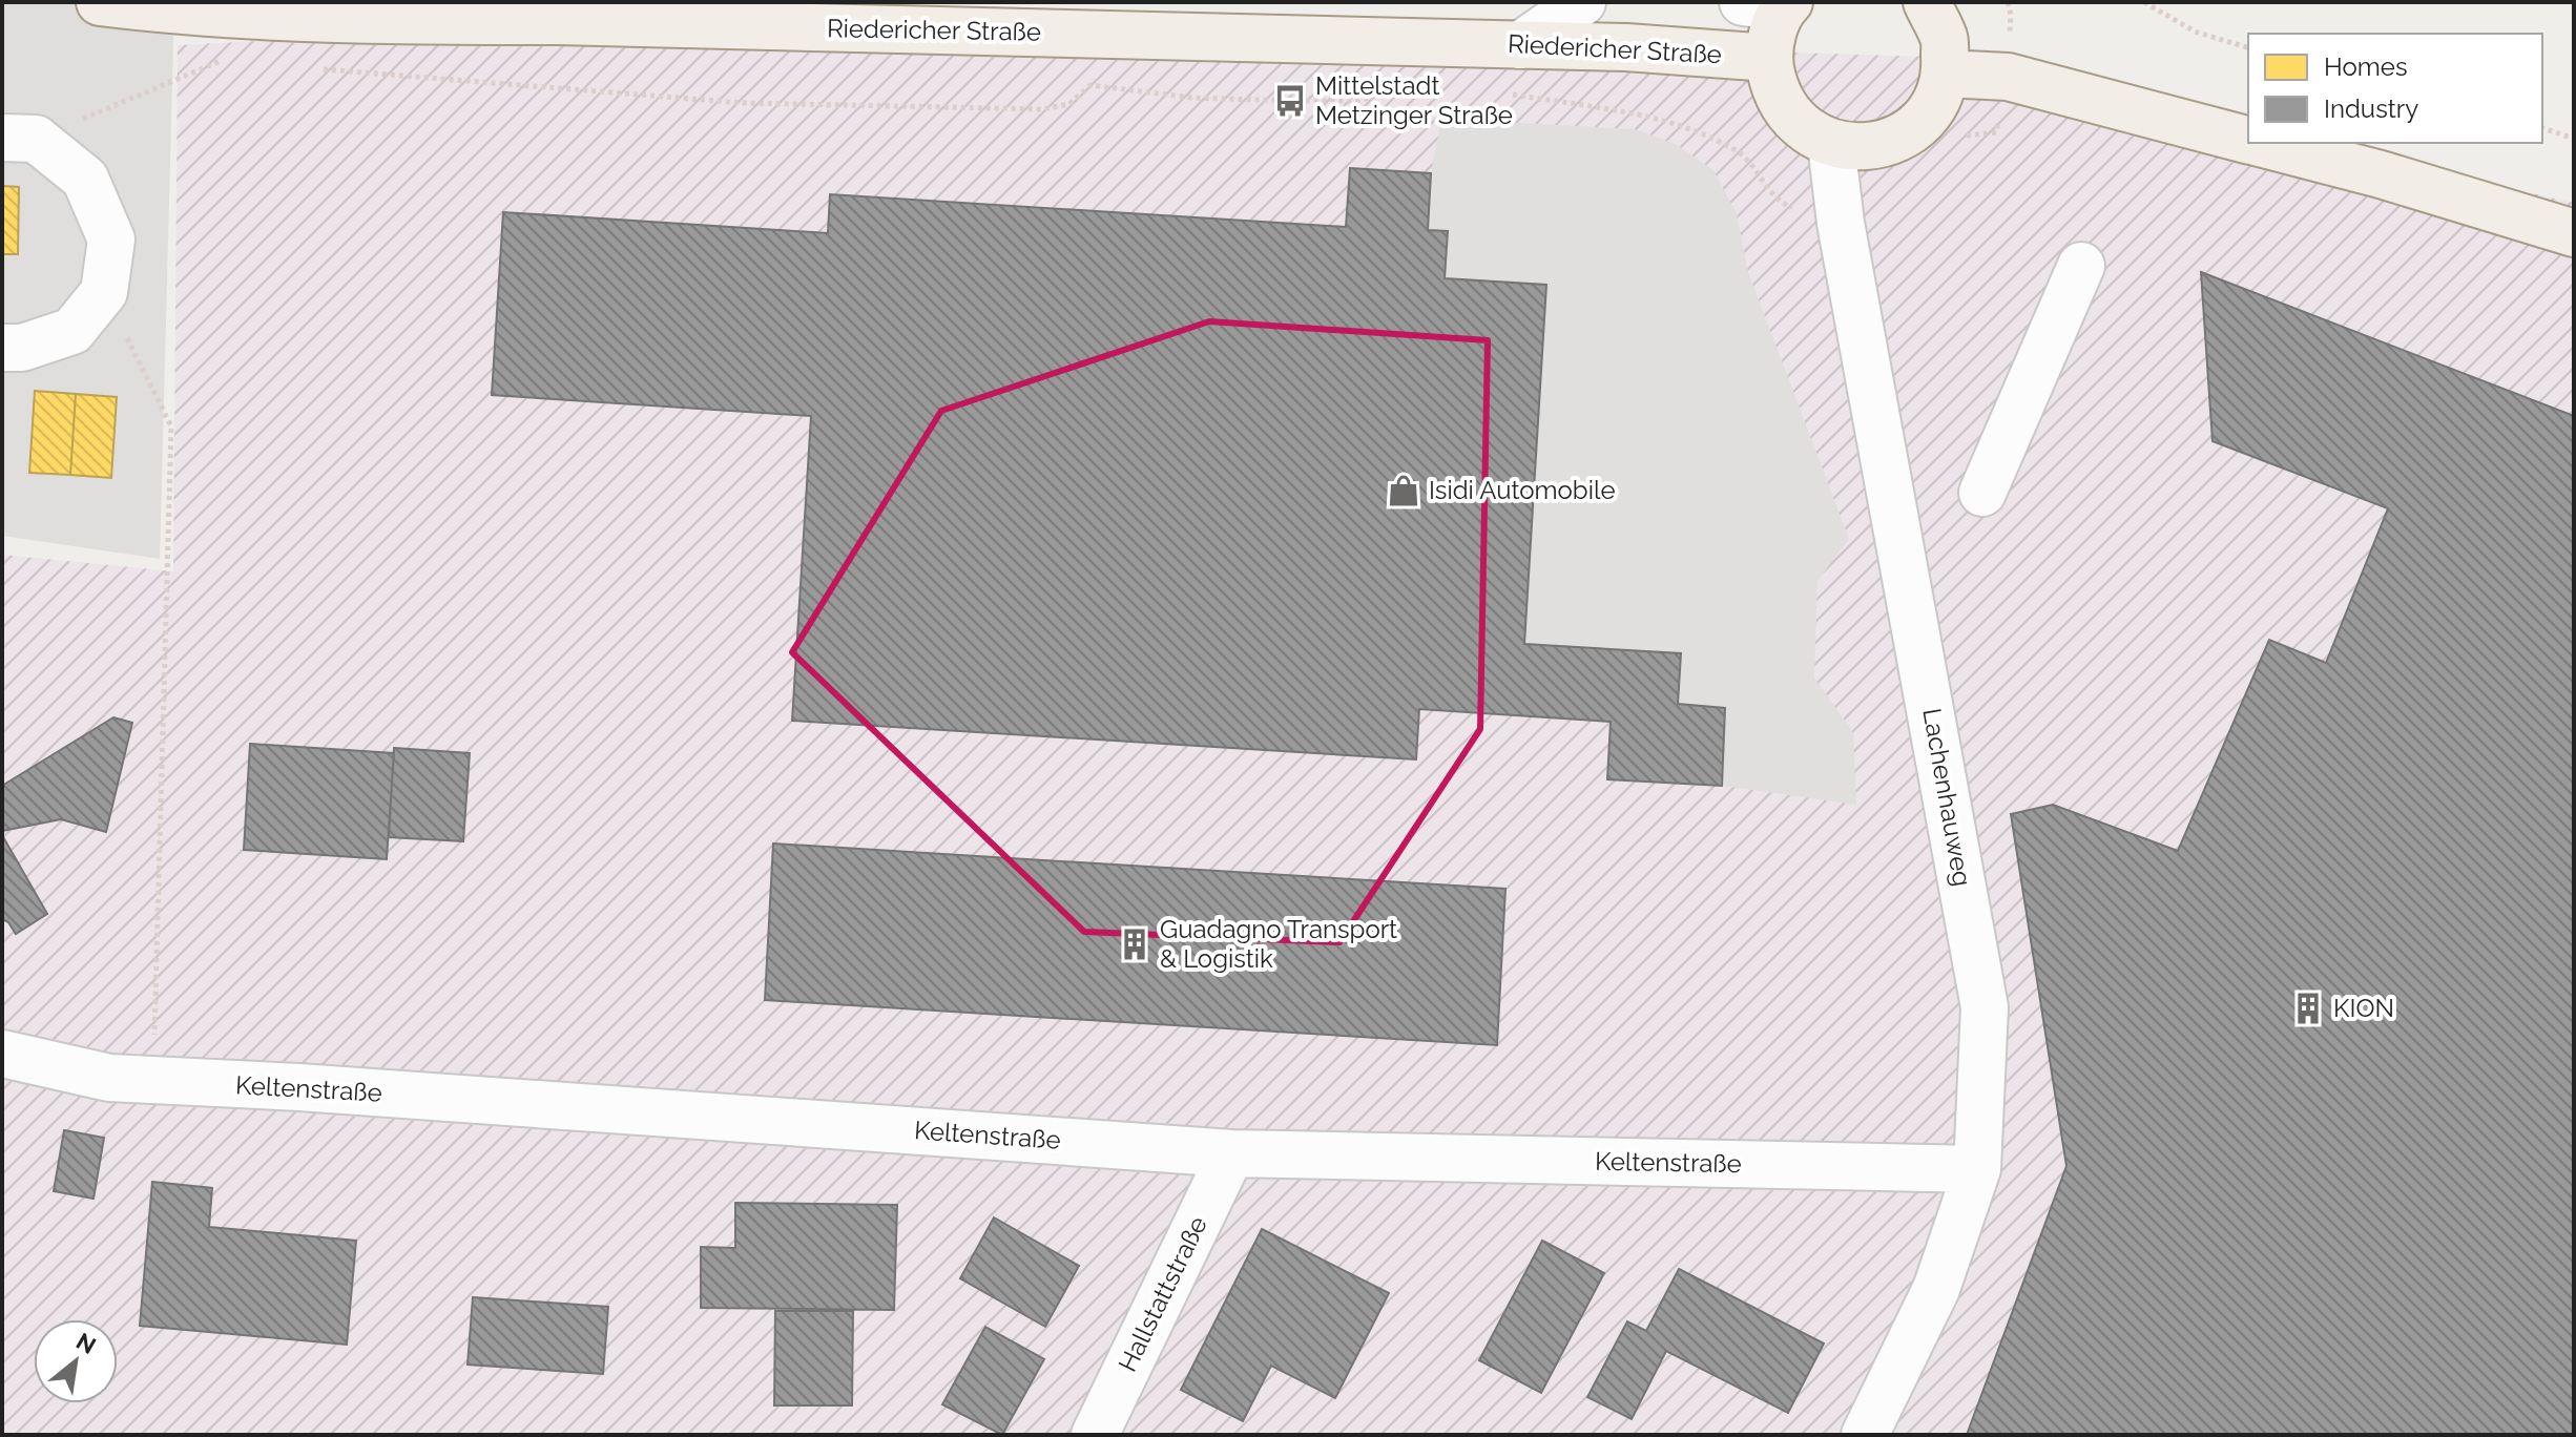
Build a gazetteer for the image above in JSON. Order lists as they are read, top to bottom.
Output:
{
  "streets": {
    "main road": ["Riedericher Straße"],
    "street": ["Lachenhauweg", "Keltenstraße", "Hallstattstraße"]
  },
  "crossings": [
    ["Lachenhauweg", "Keltenstraße"],
    ["Keltenstraße", "Hallstattstraße"]
  ],
  "places": {
    "bus stop": ["Mittelstadt Metzinger Straße"],
    "shop": ["Isidi Automobile"],
    "building": ["Guadagno Transport & Logistik", "KION"]
  },
  "legend": ["Homes", "Industry"],
  "north": "top right"
}
